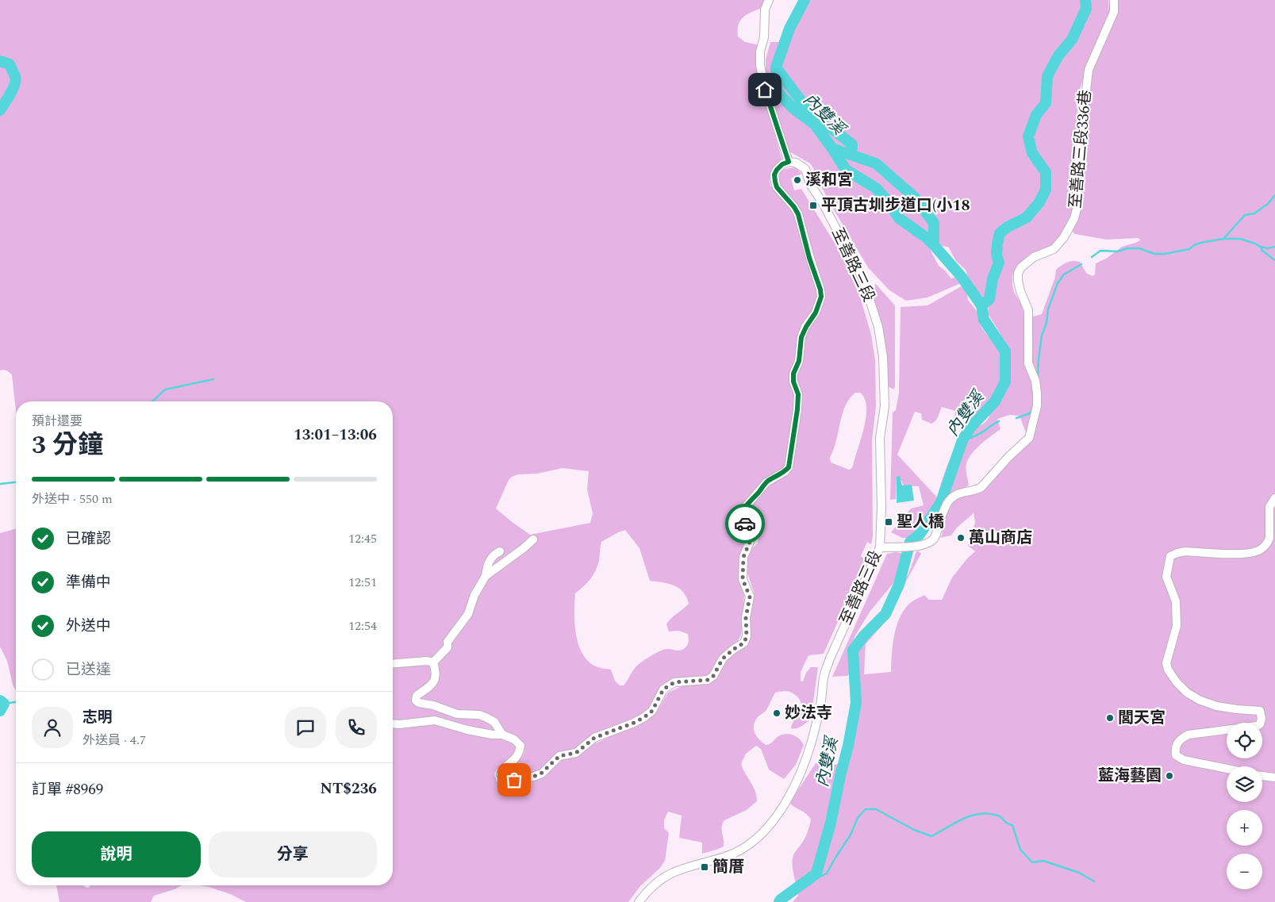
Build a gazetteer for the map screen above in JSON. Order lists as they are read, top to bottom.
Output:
{
  "streets": {
    "street": ["至善路三段336巷", "至善路三段"]
  },
  "crossings": [
    ["至善路三段336巷", "至善路三段"]
  ],
  "water": ["內雙溪"],
  "places": {
    "other": [
      "溪和宮",
      "萬山商店",
      "妙法寺",
      "閭天宮",
      "藍海藝園"
    ],
    "transit": ["平頂古圳步道口(小18", "聖人橋", "簡厝"]
  },
  "page": {
    "heading": ["3 分鐘", "預計還要", "13:01–13:06"],
    "panel": [
      "志明",
      "外送員 · 4.7",
      "訂單 #8969",
      "NT$236"
    ],
    "bar": "外送中 · 550 m",
    "list": [
      ["已確認", "12:45"],
      ["準備中", "12:51"],
      ["外送中", "12:54"],
      "已送達"
    ],
    "map_buttons": ["+", "−"],
    "buttons": ["說明", "分享"]
  }
}
